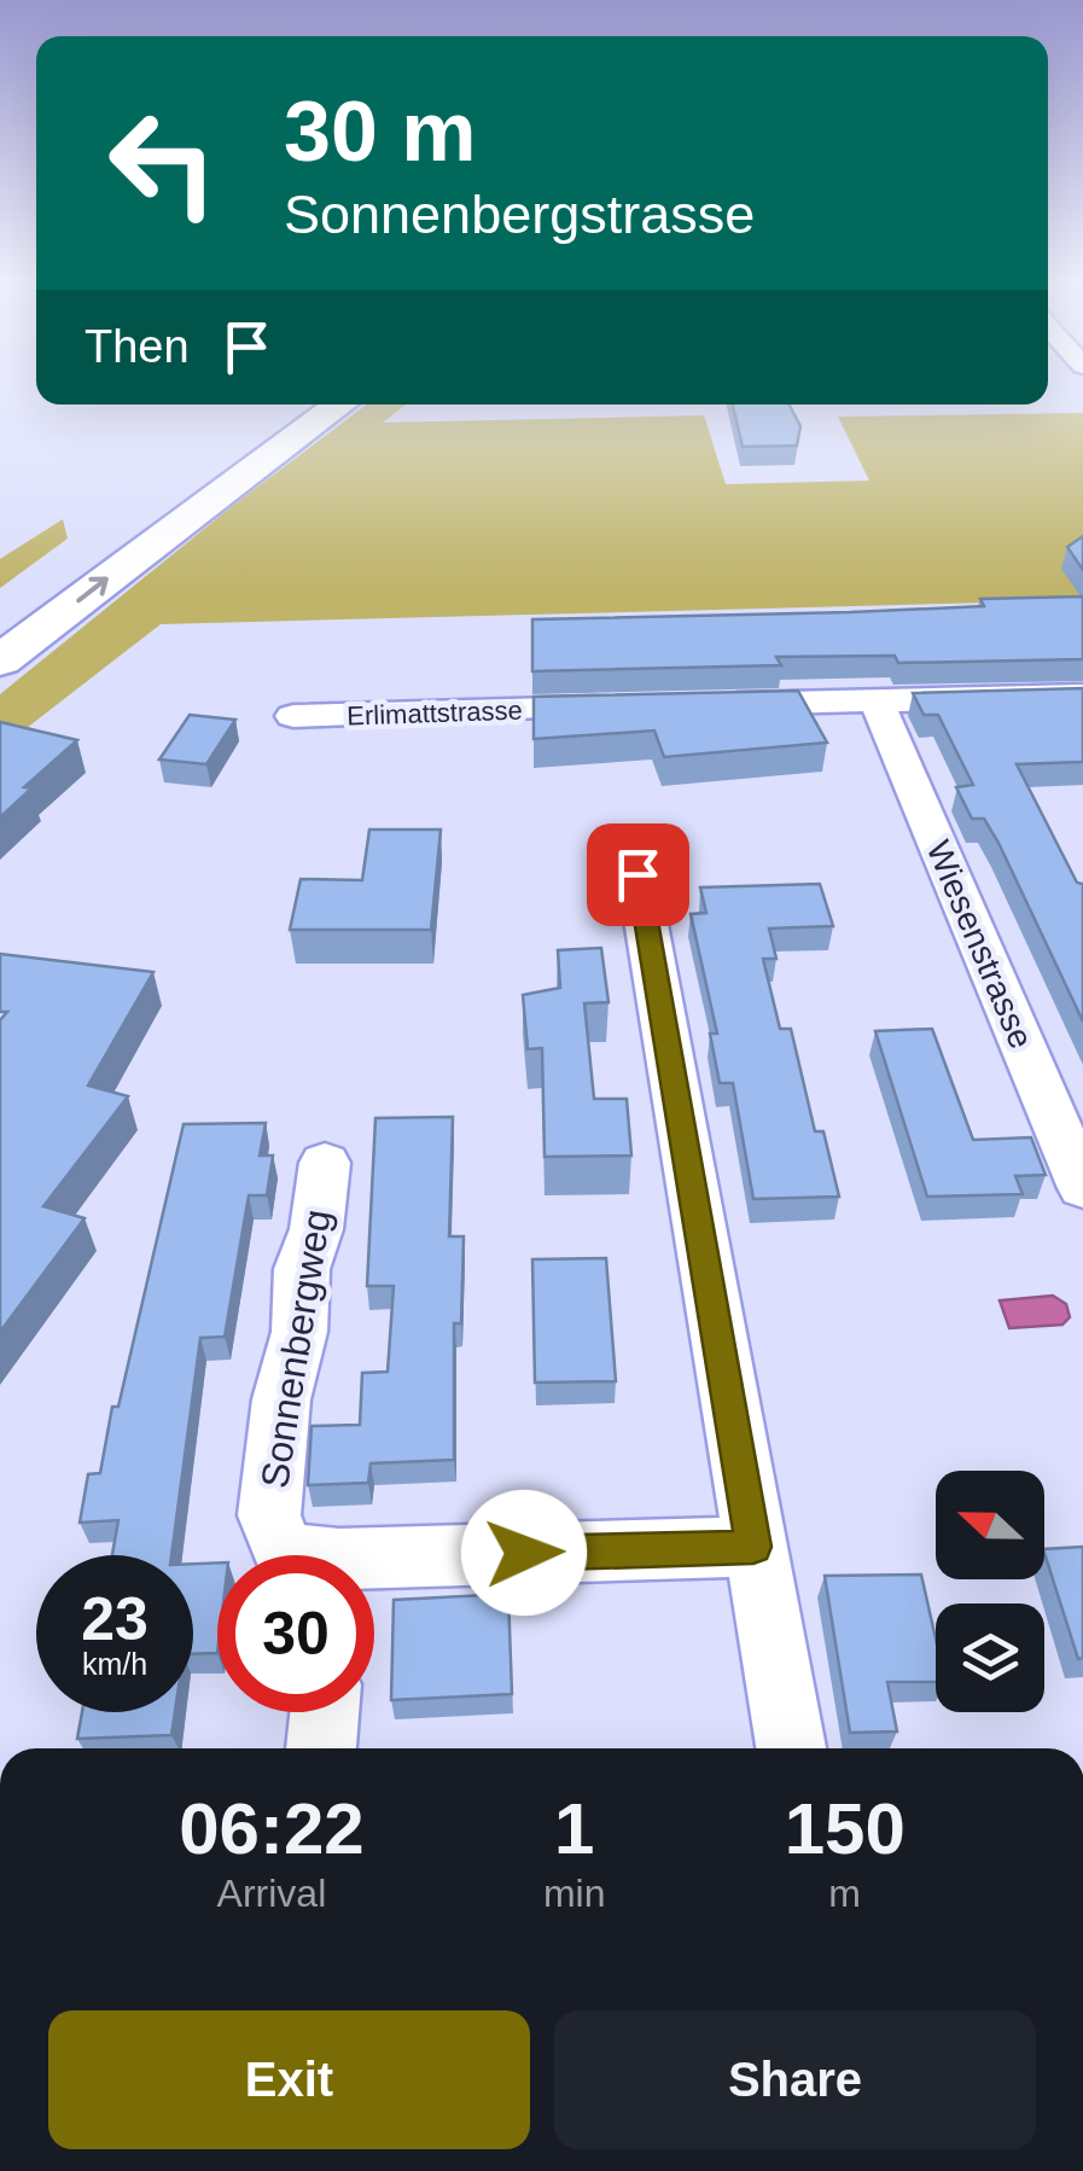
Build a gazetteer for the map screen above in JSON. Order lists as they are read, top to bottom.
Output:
{
  "streets": {
    "street": ["Erlimattstrasse", "Wiesenstrasse", "Sonnenbergweg"]
  },
  "north": "left",
  "page": {
    "turn": ["30 m", "Sonnenbergstrasse"],
    "then": "Then",
    "speed": "23 km/h",
    "limit": "30",
    "eta": [
      "06:22",
      "Arrival",
      "1",
      "min",
      "150",
      "m"
    ],
    "buttons": ["Exit", "Share"]
  }
}
